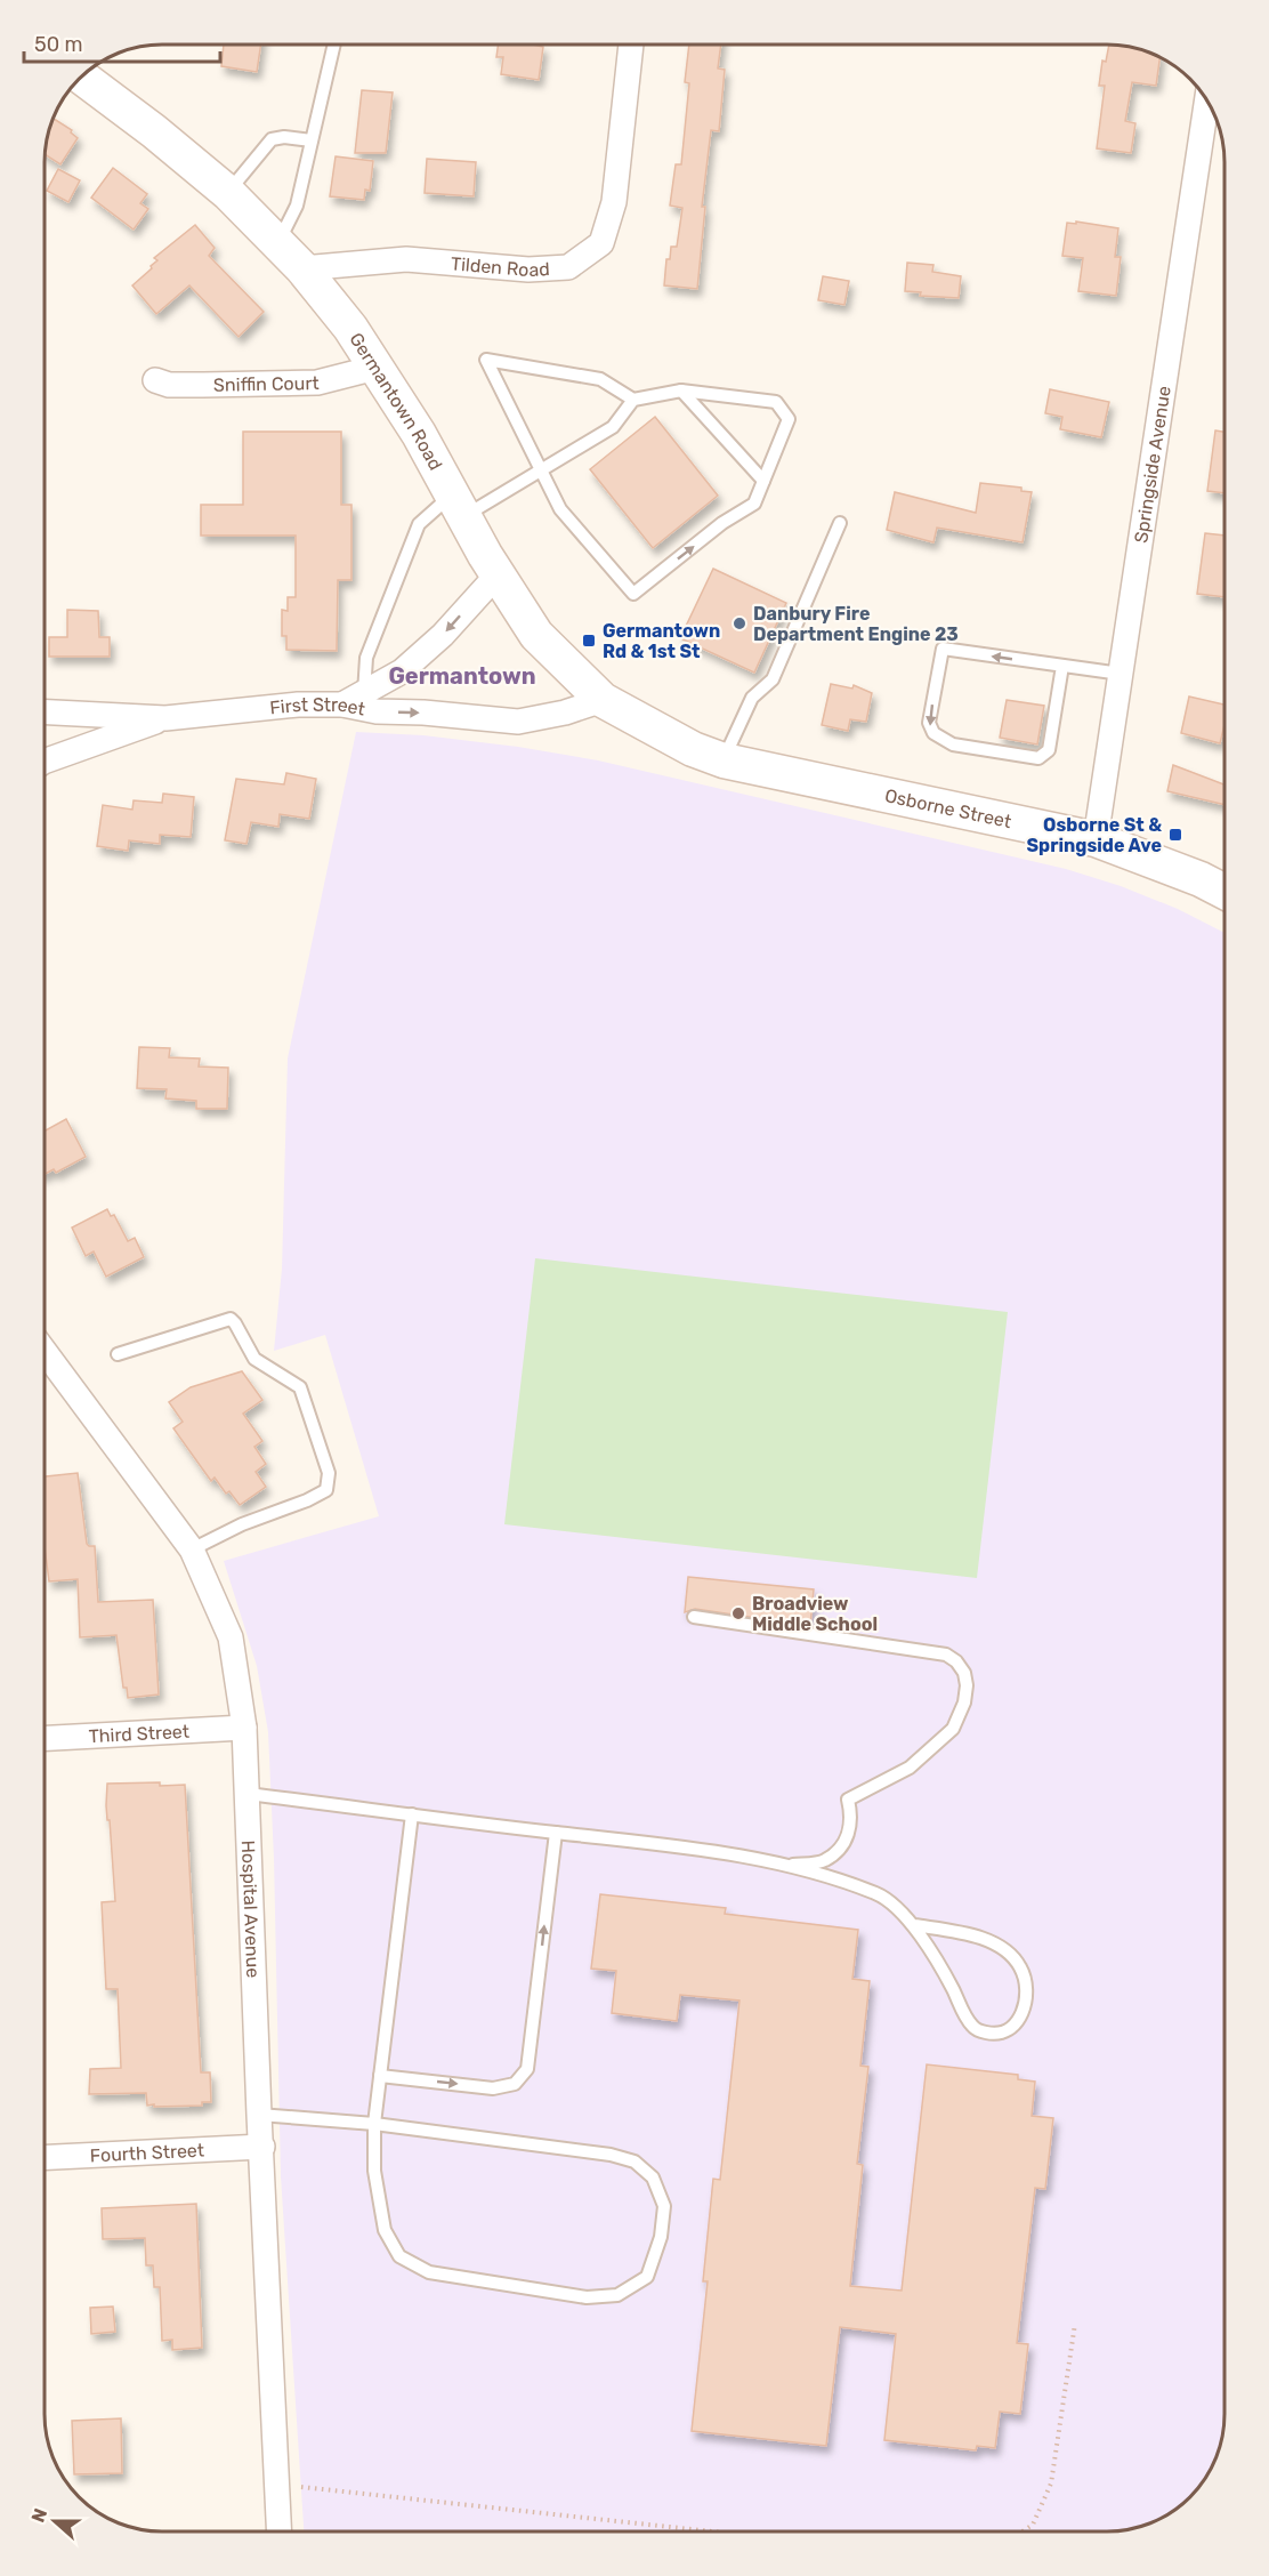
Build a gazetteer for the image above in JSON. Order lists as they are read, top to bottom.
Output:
{
  "streets": {
    "main road": ["Germantown Road", "Osborne Street"],
    "street": [
      "Tilden Road",
      "Sniffin Court",
      "Springside Avenue",
      "First Street",
      "Third Street",
      "Hospital Avenue",
      "Fourth Street"
    ]
  },
  "crossings": [
    ["Tilden Road", "Germantown Road"],
    ["Sniffin Court", "Germantown Road"],
    ["Germantown Road", "First Street"],
    ["Germantown Road", "Osborne Street"],
    ["Springside Avenue", "Osborne Street"],
    ["Third Street", "Hospital Avenue"],
    ["Hospital Avenue", "Fourth Street"]
  ],
  "one_way": ["First Street"],
  "districts": ["Germantown"],
  "places": {
    "other": ["Danbury Fire Department Engine 23", "Broadview Middle School"],
    "transit": ["Germantown Rd & 1st St", "Osborne St & Springside Ave"]
  },
  "scale_bar": "50 m",
  "north": "left"
}
